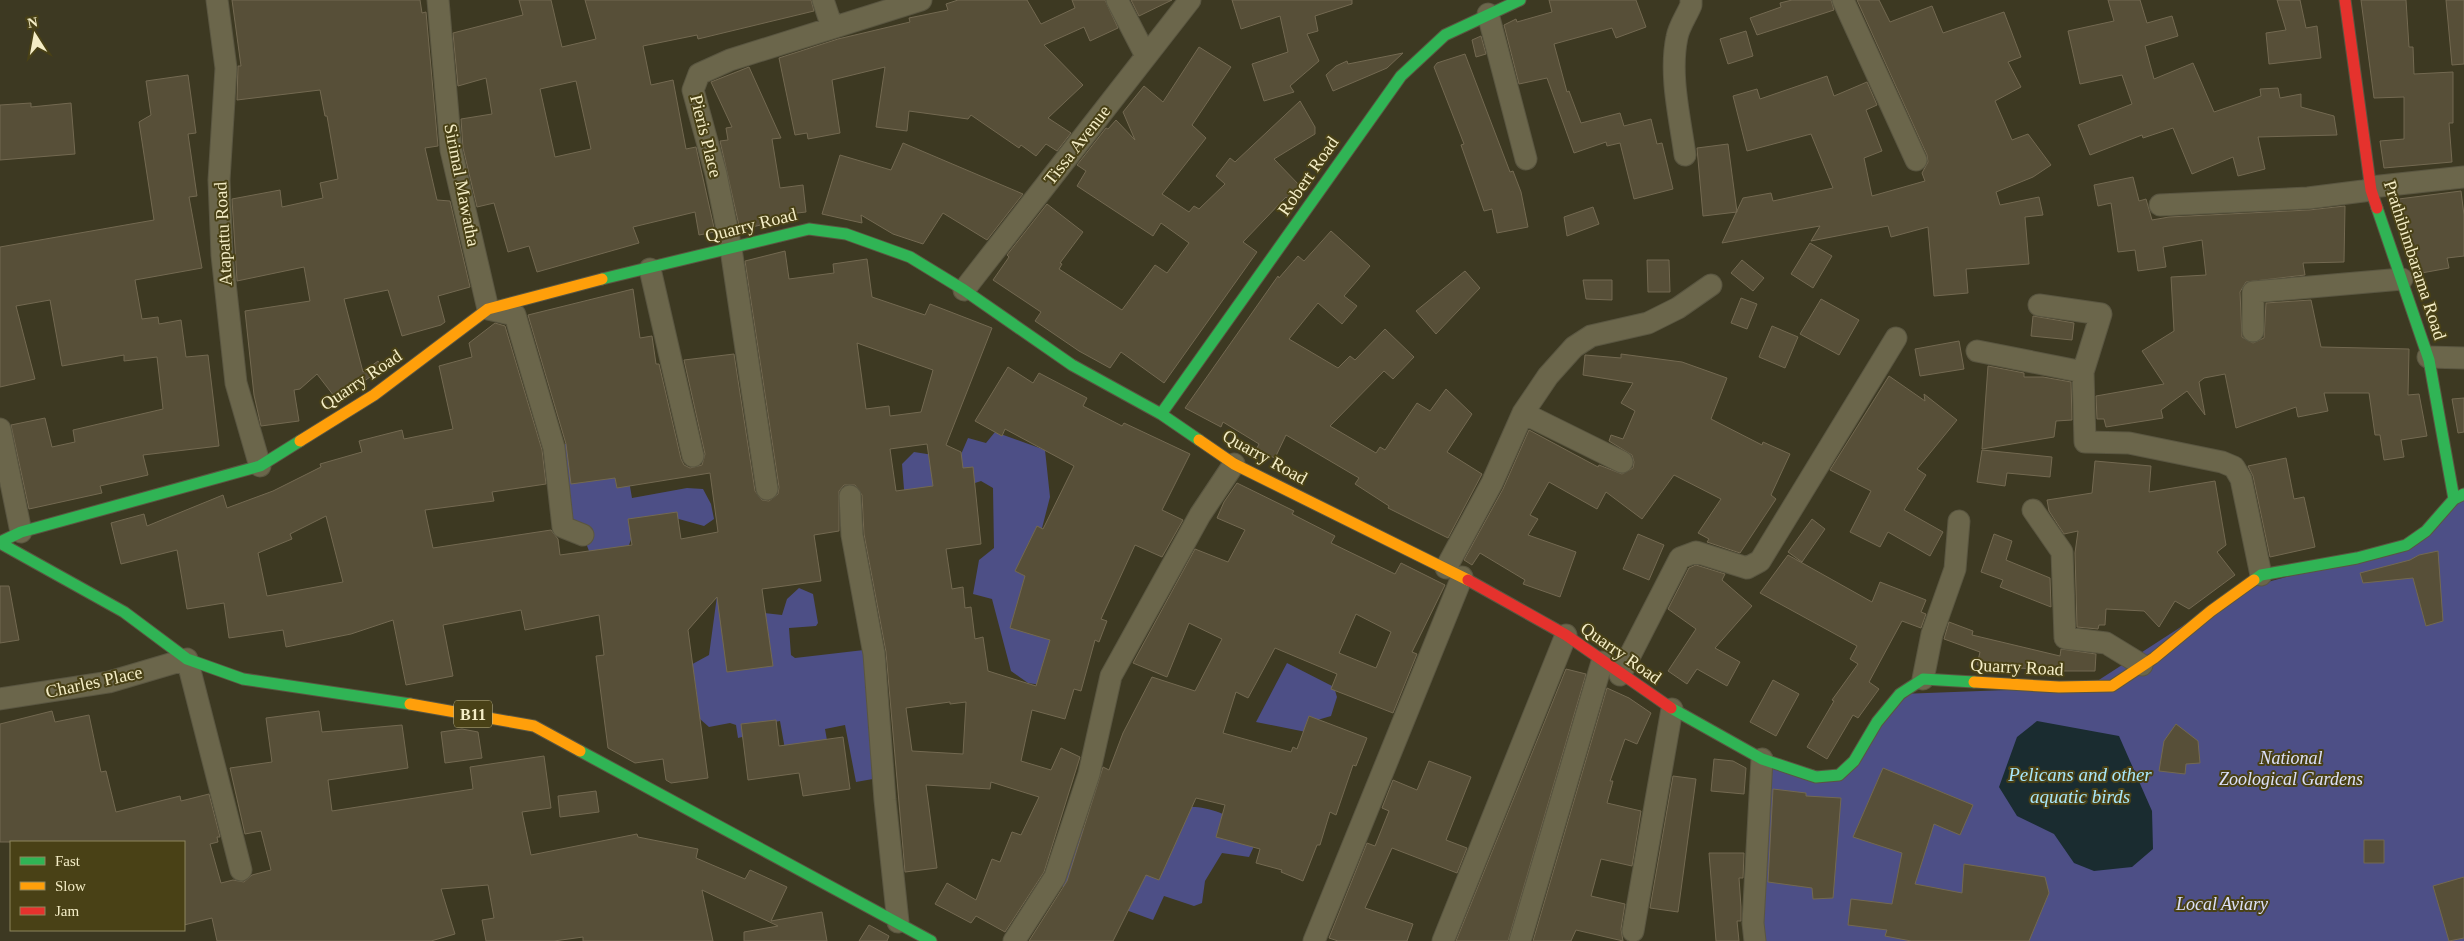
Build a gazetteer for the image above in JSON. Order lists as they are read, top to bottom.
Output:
{
  "streets": {
    "street": [
      "Pieris Place",
      "Tissa Avenue",
      "Robert Road",
      "Sirimal Mawatha",
      "Quarry Road",
      "Atapattu Road",
      "Prathibimbarama Road",
      "Charles Place",
      "B11"
    ]
  },
  "crossings": [
    ["Pieris Place", "Quarry Road"],
    ["Tissa Avenue", "Quarry Road"],
    ["Robert Road", "Quarry Road"],
    ["Sirimal Mawatha", "Quarry Road"],
    ["Quarry Road", "Atapattu Road"],
    ["Quarry Road", "Prathibimbarama Road"],
    ["Quarry Road", "B11"],
    ["Charles Place", "B11"]
  ],
  "water": ["Pelicans and other aquatic birds"],
  "parks": ["National Zoological Gardens", "Local Aviary"],
  "legend": ["Fast", "Slow", "Jam"],
  "north": "top"
}
